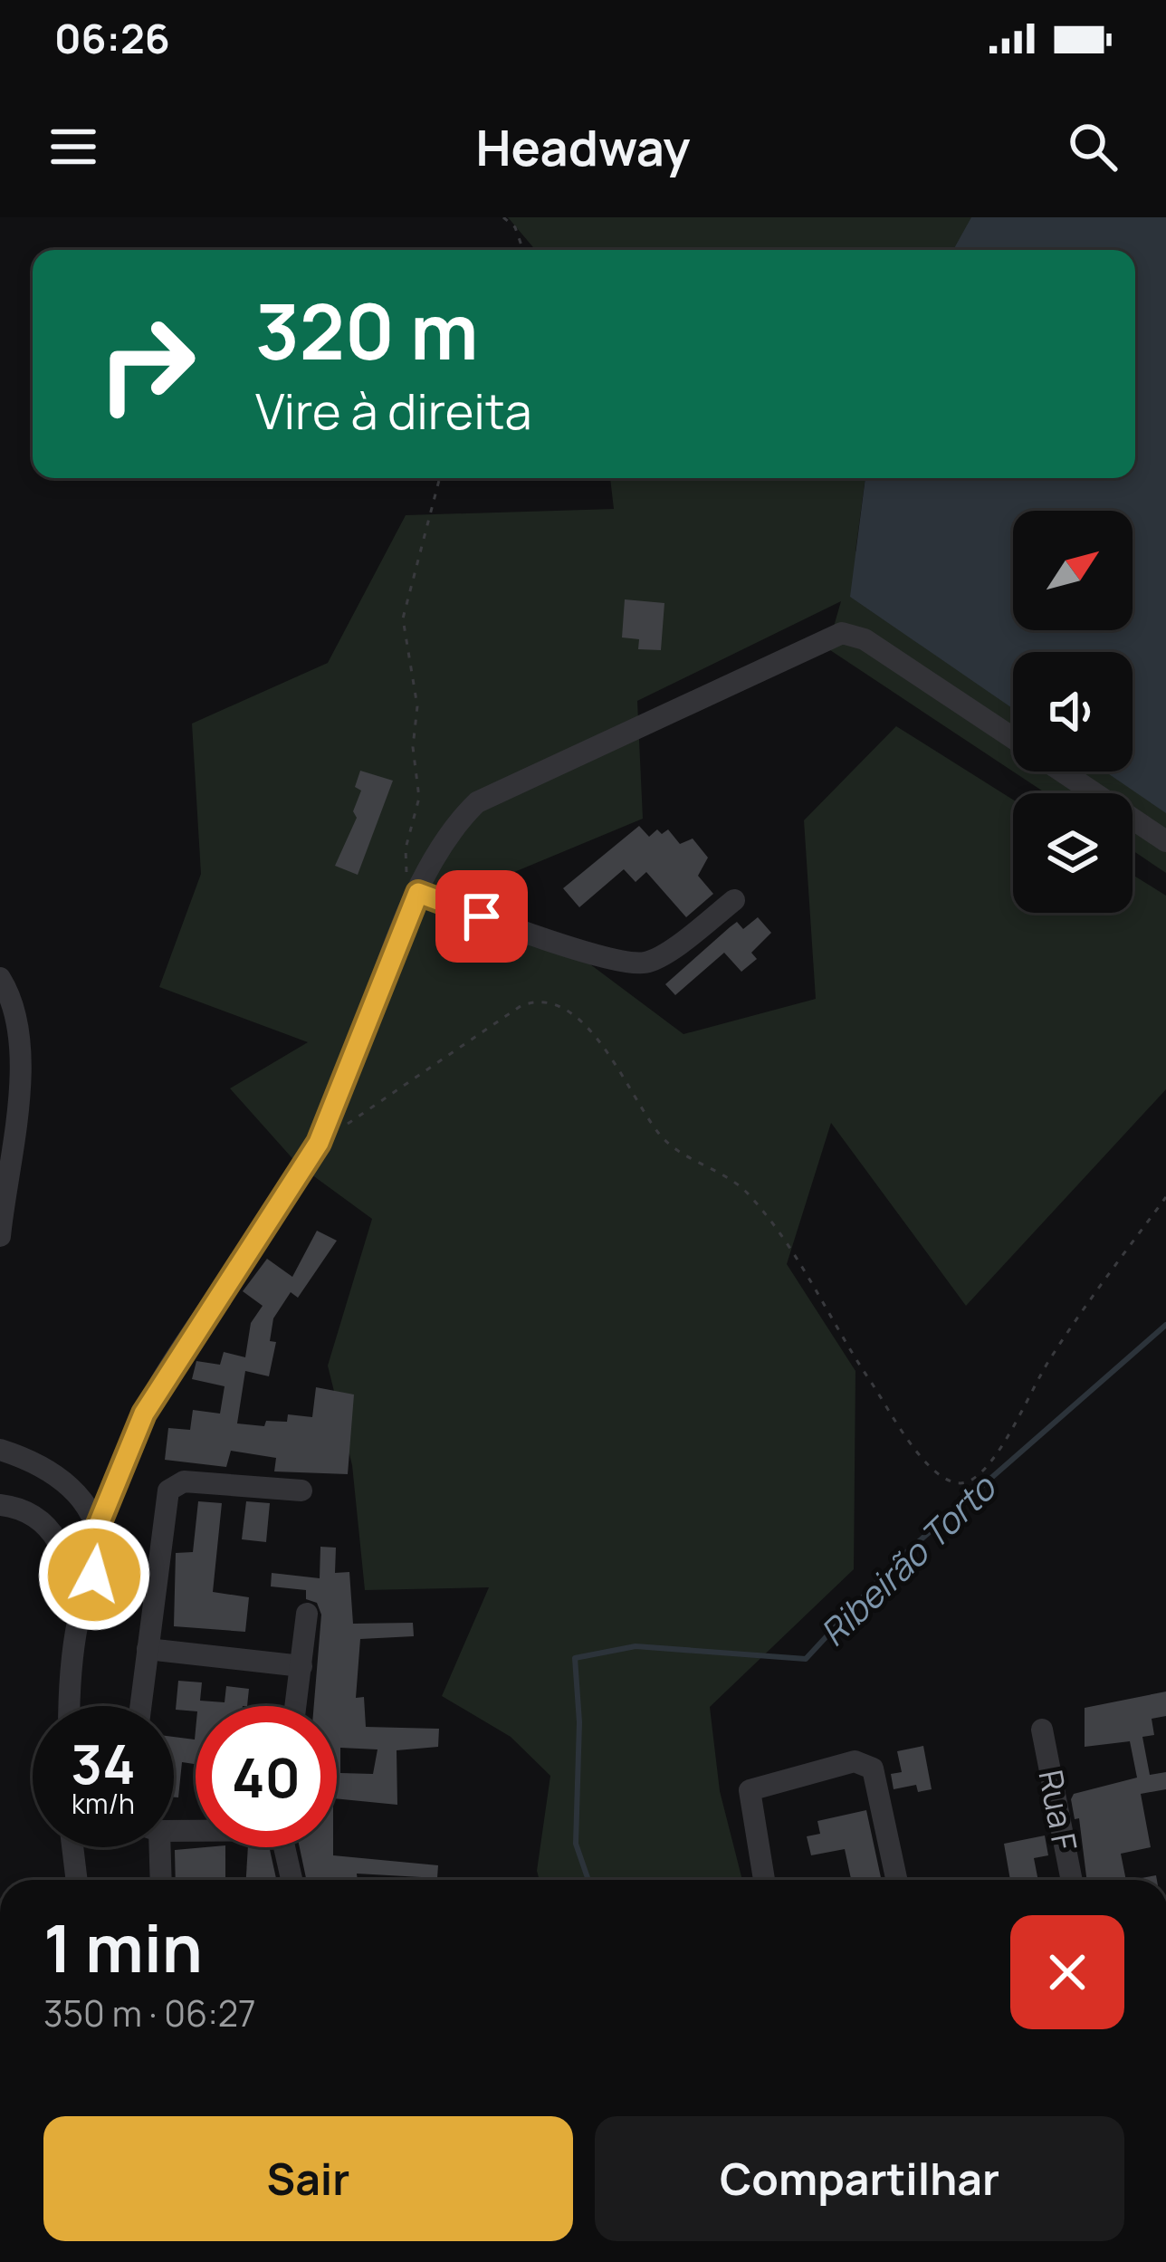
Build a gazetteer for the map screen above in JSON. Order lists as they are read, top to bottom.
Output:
{
  "streets": {
    "street": ["Rua F"]
  },
  "water": ["Ribeirão Torto"],
  "north": "top right",
  "page": {
    "status": "06:26",
    "header": "Headway",
    "turn": ["320 m", "Vire à direita"],
    "speed": "34 km/h",
    "limit": "40",
    "heading": ["1 min", "350 m · 06:27"],
    "buttons": ["Sair", "Compartilhar"]
  }
}
